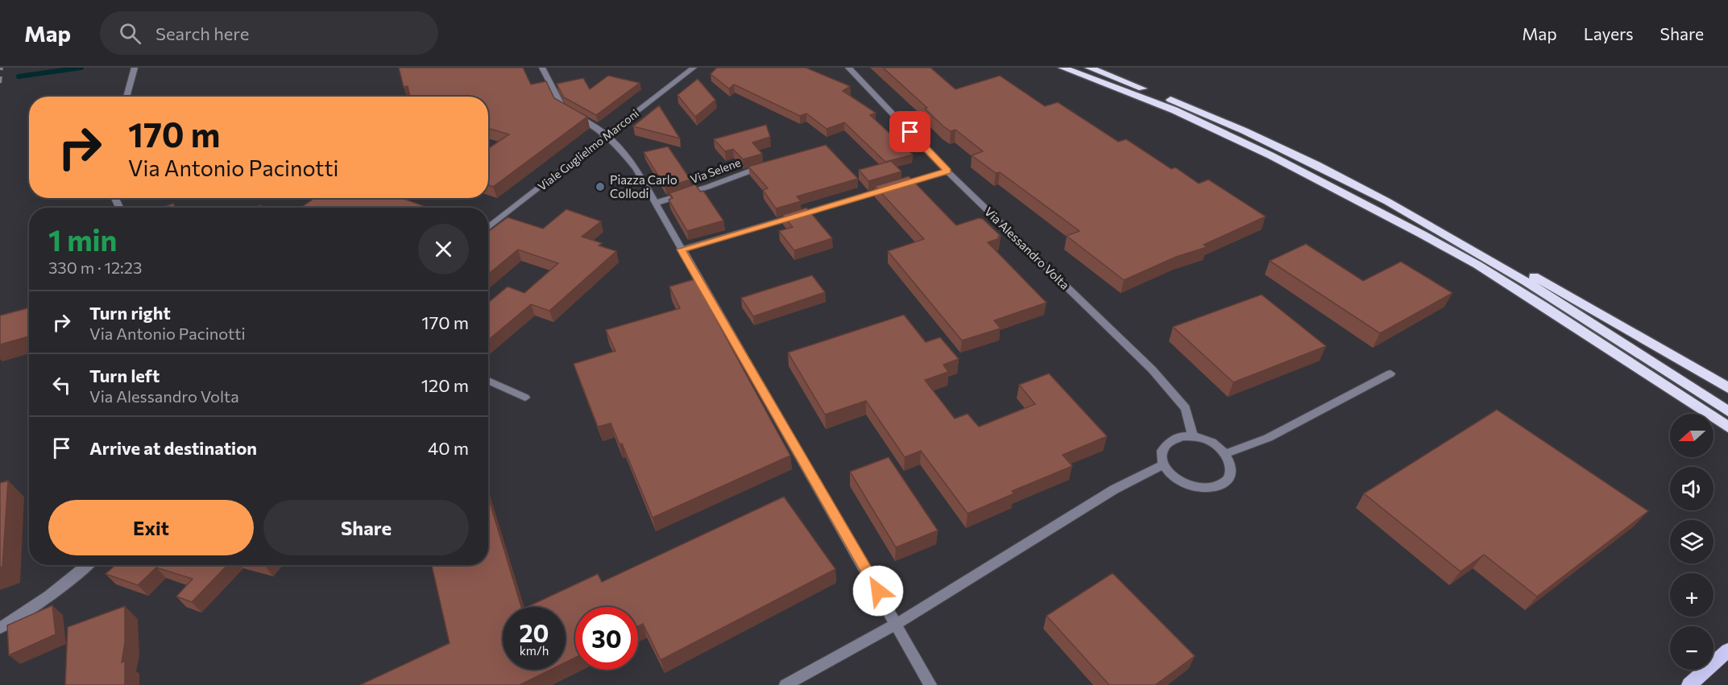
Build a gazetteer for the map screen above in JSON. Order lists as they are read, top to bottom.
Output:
{
  "streets": {
    "street": ["Viale Guglielmo Marconi", "Via Selene", "Via Alessandro Volta"]
  },
  "places": ["Piazza Carlo Collodi"],
  "north": "left",
  "page": {
    "header": "Map",
    "search": "Search here",
    "nav": ["Map", "Layers", "Share"],
    "turn": ["170 m", "Via Antonio Pacinotti"],
    "heading": ["1 min", "330 m · 12:23"],
    "list": [
      {
        "name": "Turn right",
        "note": "Via Antonio Pacinotti",
        "value": "170 m"
      },
      {
        "name": "Turn left",
        "note": "Via Alessandro Volta",
        "value": "120 m"
      },
      {
        "name": "Arrive at destination",
        "value": "40 m"
      }
    ],
    "map_buttons": ["+", "−"],
    "buttons": ["Exit", "Share"],
    "speed": "20 km/h",
    "limit": "30"
  }
}
